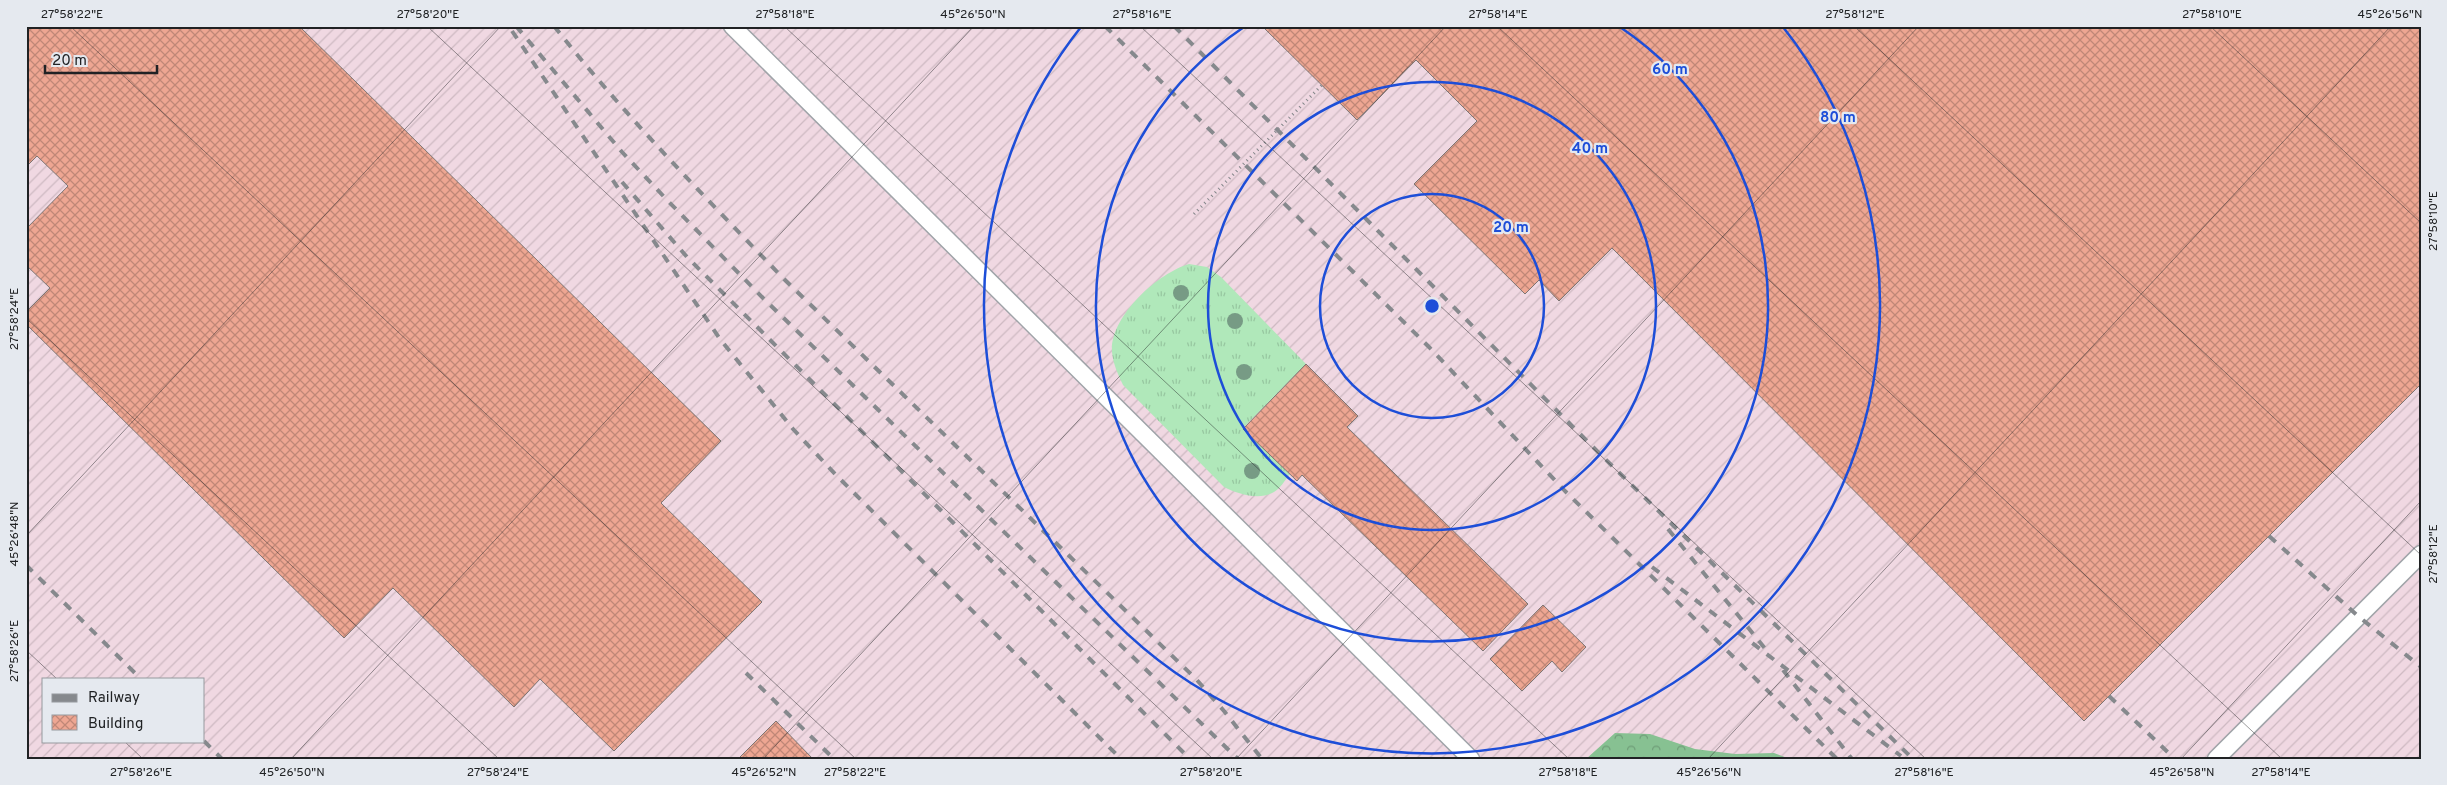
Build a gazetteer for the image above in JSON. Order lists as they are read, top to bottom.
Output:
{
  "legend": ["Railway", "Building"],
  "scale_bar": "20 m",
  "coordinates": [
    "27°58'22\"E",
    "27°58'20\"E",
    "27°58'18\"E",
    "45°26'50\"N",
    "27°58'16\"E",
    "27°58'14\"E",
    "27°58'12\"E",
    "27°58'10\"E",
    "45°26'56\"N",
    "27°58'24\"E",
    "45°26'48\"N",
    "27°58'26\"E",
    "45°26'52\"N",
    "45°26'58\"N"
  ],
  "rings": [
    "60 m",
    "80 m",
    "40 m",
    "20 m"
  ]
}
